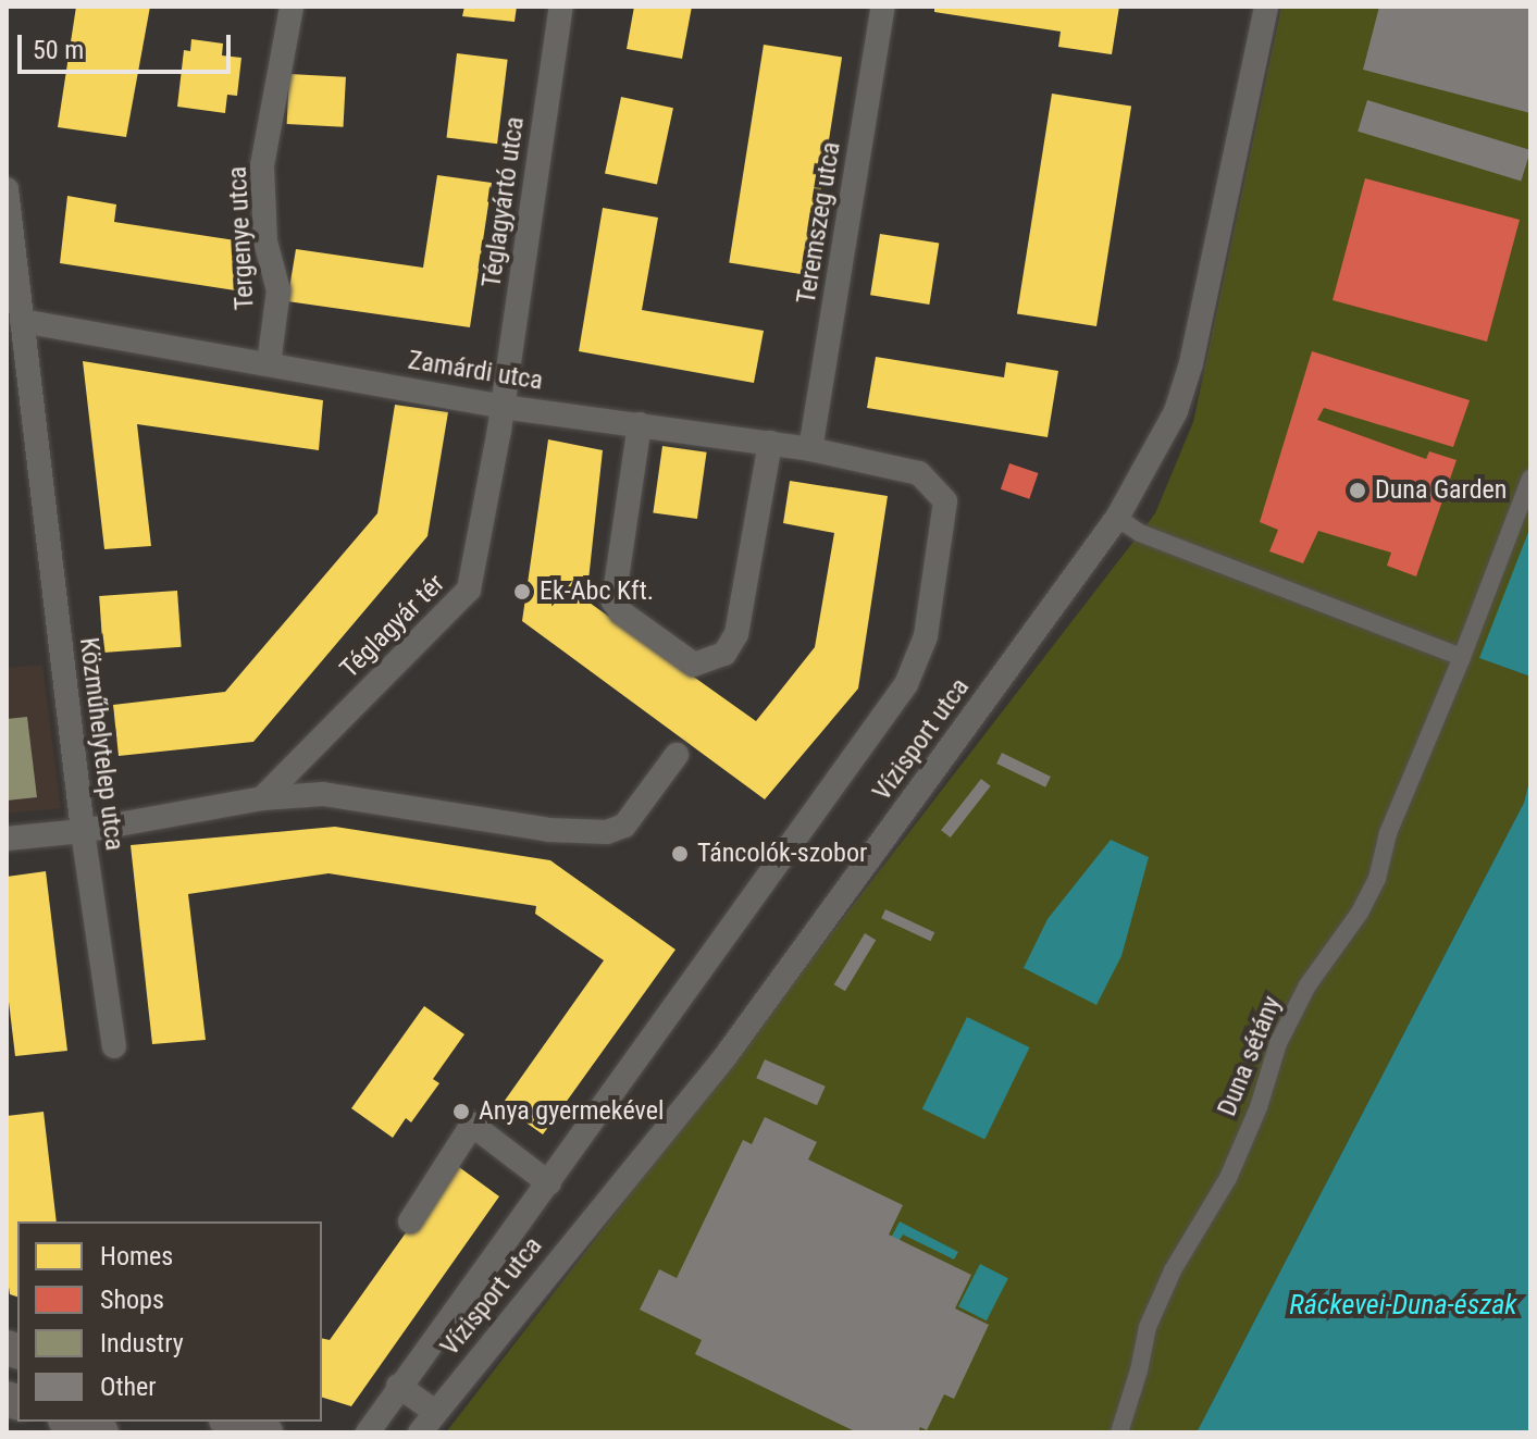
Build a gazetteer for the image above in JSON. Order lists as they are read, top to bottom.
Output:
{
  "streets": {
    "street": [
      "Téglagyártó utca",
      "Teremszeg utca",
      "Tergenye utca",
      "Zamárdi utca",
      "Téglagyár tér",
      "Vízisport utca",
      "Közműhelytelep utca",
      "Duna sétány"
    ]
  },
  "crossings": [
    ["Téglagyártó utca", "Zamárdi utca"],
    ["Téglagyártó utca", "Téglagyár tér"],
    ["Teremszeg utca", "Zamárdi utca"],
    ["Tergenye utca", "Zamárdi utca"],
    ["Zamárdi utca", "Téglagyár tér"],
    ["Zamárdi utca", "Vízisport utca"],
    ["Zamárdi utca", "Közműhelytelep utca"]
  ],
  "water": ["Ráckevei-Duna-észak"],
  "places": [
    "Duna Garden",
    "Ek-Abc Kft.",
    "Táncolók-szobor",
    "Anya gyermekével"
  ],
  "legend": [
    "Homes",
    "Shops",
    "Industry",
    "Other"
  ],
  "scale_bar": "50 m"
}
